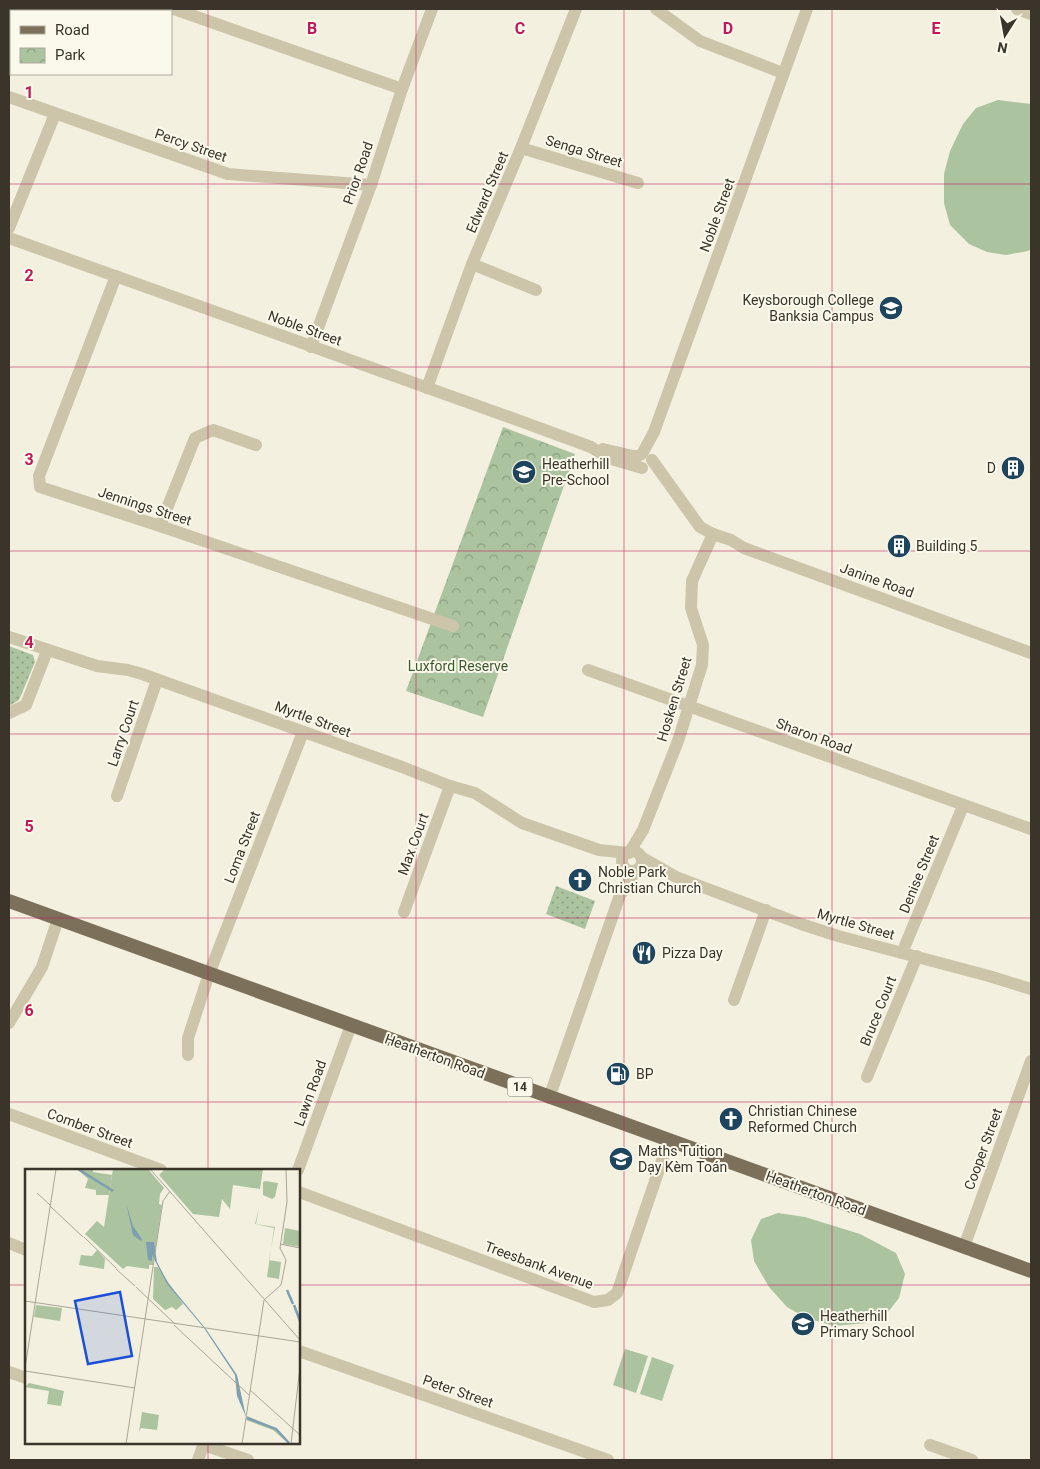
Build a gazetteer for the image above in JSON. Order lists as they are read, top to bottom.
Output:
{
  "streets": {
    "main road": ["Heatherton Road", "14"],
    "street": [
      "Percy Street",
      "Senga Street",
      "Prior Road",
      "Edward Street",
      "Noble Street",
      "Jennings Street",
      "Janine Road",
      "Hosken Street",
      "Myrtle Street",
      "Larry Court",
      "Sharon Road",
      "Max Court",
      "Loma Street",
      "Denise Street",
      "Bruce Court",
      "Lawn Road",
      "Comber Street",
      "Cooper Street",
      "Treesbank Avenue",
      "Peter Street"
    ]
  },
  "crossings": [
    ["Percy Street", "Prior Road"],
    ["Senga Street", "Edward Street"],
    ["Prior Road", "Noble Street"],
    ["Edward Street", "Noble Street"],
    ["Noble Street", "Jennings Street"],
    ["Janine Road", "Hosken Street"],
    ["Hosken Street", "Myrtle Street"],
    ["Hosken Street", "Sharon Road"],
    ["Myrtle Street", "Larry Court"],
    ["Myrtle Street", "Max Court"],
    ["Myrtle Street", "Loma Street"],
    ["Myrtle Street", "Denise Street"],
    ["Myrtle Street", "Bruce Court"],
    ["Sharon Road", "Denise Street"],
    ["Loma Street", "Heatherton Road"],
    ["Heatherton Road", "Lawn Road"],
    ["Heatherton Road", "Cooper Street"],
    ["Heatherton Road", "Treesbank Avenue"]
  ],
  "parks": ["Luxford Reserve"],
  "places": {
    "school or university": [
      "Keysborough College Banksia Campus",
      "Heatherhill Pre-School",
      "Maths Tuition Dạy Kèm Toán",
      "Heatherhill Primary School"
    ],
    "building": ["D", "Building 5"],
    "church": ["Noble Park Christian Church", "Christian Chinese Reformed Church"],
    "restaurant": ["Pizza Day"],
    "fuel station": ["BP"]
  },
  "legend": ["Road", "Park"],
  "north": "bottom",
  "grid": {
    "columns": [
      "B",
      "C",
      "D",
      "E"
    ],
    "rows": [
      "1",
      "2",
      "3",
      "4",
      "5",
      "6"
    ]
  }
}
